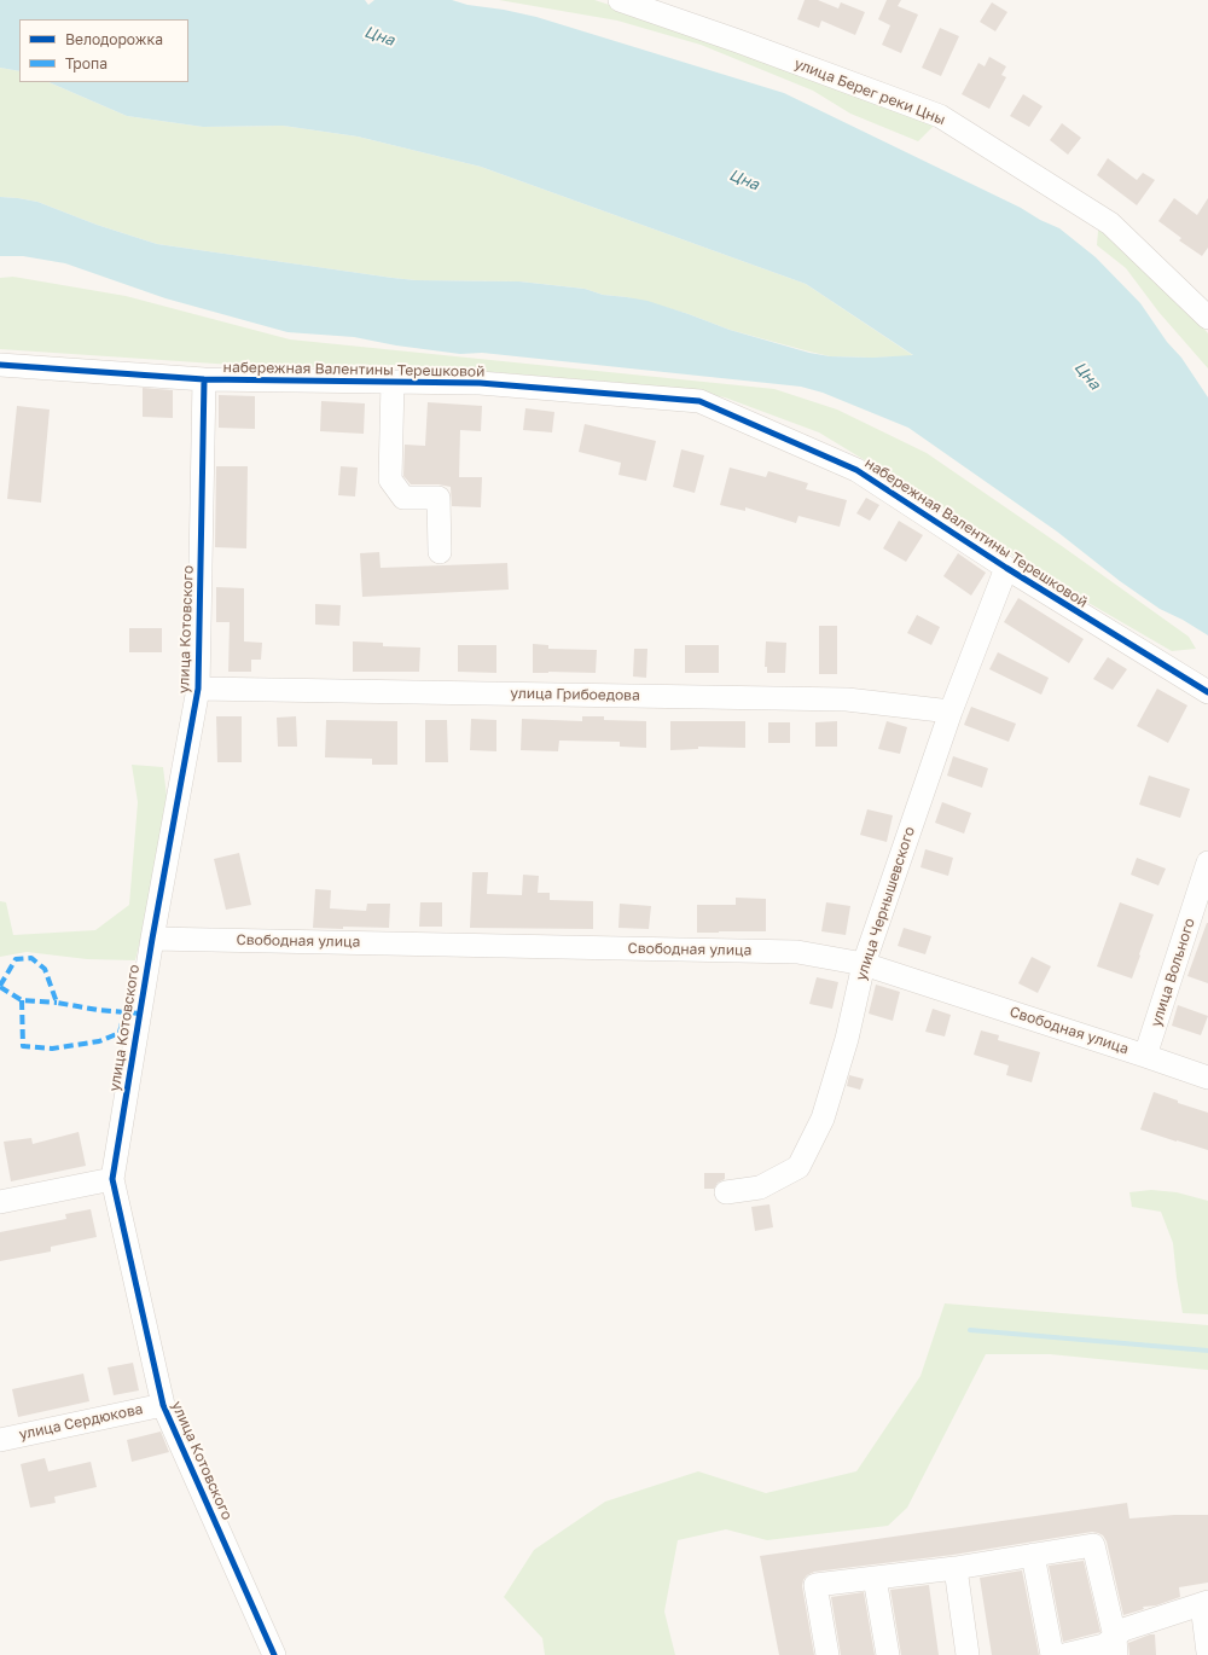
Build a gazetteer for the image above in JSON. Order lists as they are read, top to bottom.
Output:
{
  "streets": {
    "street": [
      "улица Берег реки Цны",
      "набережная Валентины Терешковой",
      "улица Котовского",
      "улица Грибоедова",
      "улица Чернышевского",
      "Свободная улица",
      "улица Вольного",
      "улица Сердюкова"
    ]
  },
  "crossings": [
    ["набережная Валентины Терешковой", "улица Котовского"],
    ["набережная Валентины Терешковой", "улица Чернышевского"],
    ["улица Котовского", "улица Грибоедова"],
    ["улица Котовского", "Свободная улица"],
    ["улица Котовского", "улица Сердюкова"],
    ["улица Грибоедова", "улица Чернышевского"],
    ["улица Чернышевского", "Свободная улица"],
    ["Свободная улица", "улица Вольного"]
  ],
  "water": ["Цна"],
  "legend": ["Велодорожка", "Тропа"]
}
